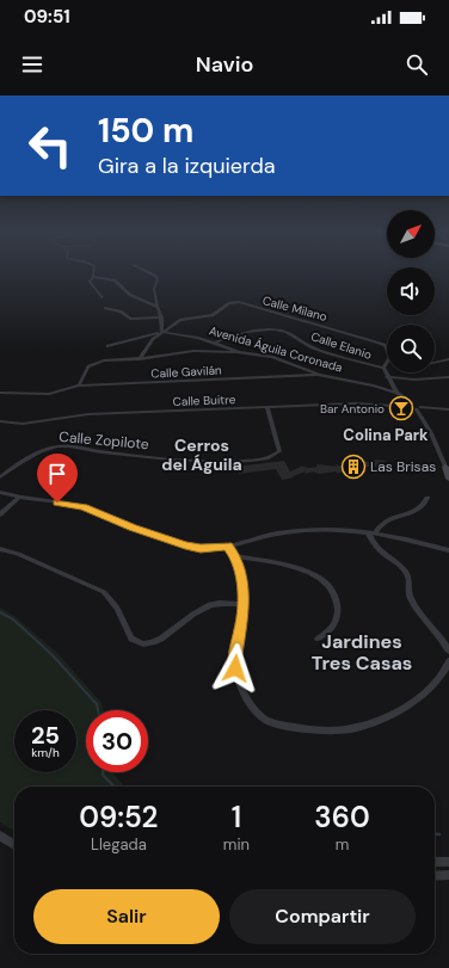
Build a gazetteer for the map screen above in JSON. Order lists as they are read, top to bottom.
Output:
{
  "streets": {
    "street": [
      "Calle Milano",
      "Calle Elanio",
      "Avenida Águila Coronada",
      "Calle Gavilán",
      "Calle Buitre",
      "Calle Zopilote"
    ]
  },
  "crossings": [
    ["Calle Milano", "Avenida Águila Coronada"],
    ["Calle Elanio", "Avenida Águila Coronada"],
    ["Avenida Águila Coronada", "Calle Gavilán"],
    ["Avenida Águila Coronada", "Calle Buitre"],
    ["Calle Buitre", "Calle Zopilote"]
  ],
  "districts": ["Colina Park", "Cerros del Águila", "Jardines Tres Casas"],
  "places": {
    "bar": ["Bar Antonio"],
    "building": ["Las Brisas"]
  },
  "north": "top right",
  "page": {
    "status": "09:51",
    "header": "Navio",
    "turn": ["150 m", "Gira a la izquierda"],
    "speed": "25 km/h",
    "limit": "30",
    "eta": [
      "09:52",
      "Llegada",
      "1",
      "min",
      "360",
      "m"
    ],
    "buttons": ["Salir", "Compartir"]
  }
}
